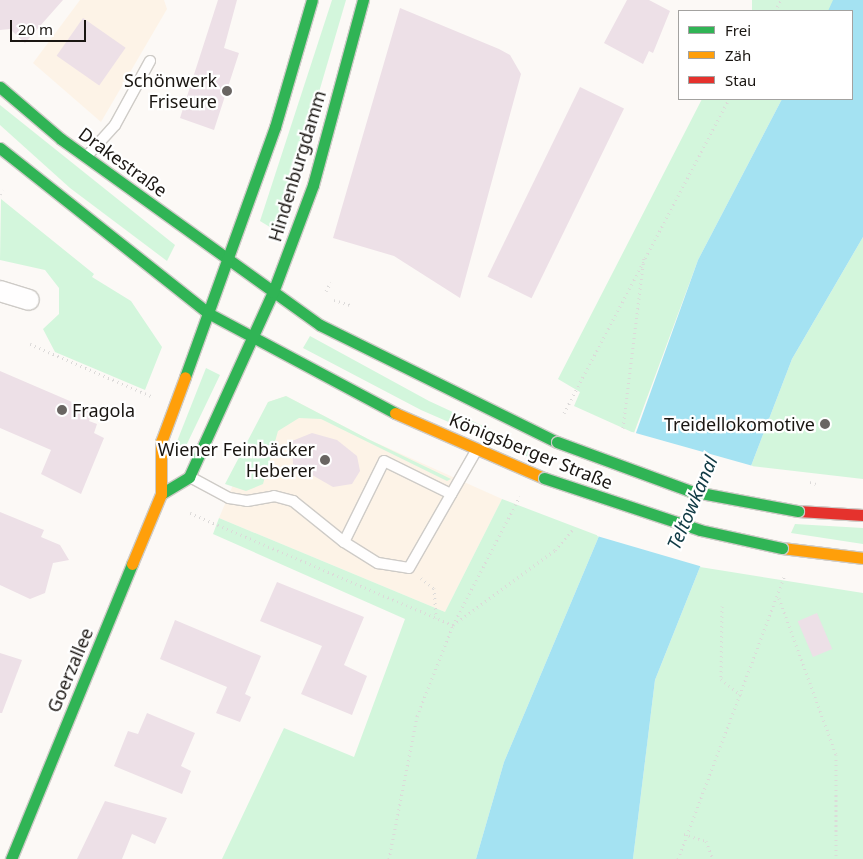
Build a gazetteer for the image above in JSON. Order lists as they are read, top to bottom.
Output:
{
  "streets": {
    "main road": [
      "Drakestraße",
      "Hindenburgdamm",
      "Königsberger Straße",
      "Goerzallee"
    ]
  },
  "crossings": [
    ["Drakestraße", "Hindenburgdamm"],
    ["Drakestraße", "Königsberger Straße"],
    ["Hindenburgdamm", "Königsberger Straße"],
    ["Hindenburgdamm", "Goerzallee"],
    ["Königsberger Straße", "Goerzallee"]
  ],
  "water": ["Teltowkanal"],
  "places": [
    "Schönwerk Friseure",
    "Fragola",
    "Treidellokomotive",
    "Wiener Feinbäcker Heberer"
  ],
  "legend": ["Frei", "Zäh", "Stau"],
  "scale_bar": "20 m"
}
